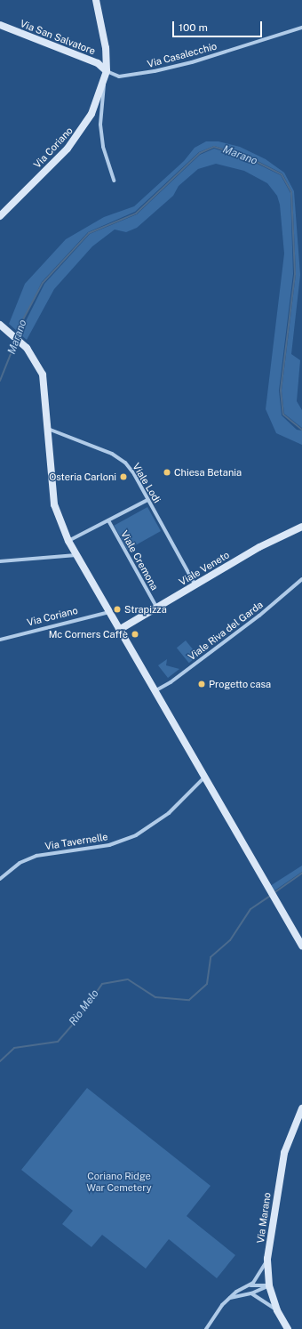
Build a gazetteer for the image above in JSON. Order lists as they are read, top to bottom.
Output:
{
  "streets": {
    "main road": [
      "Via San Salvatore",
      "Via Coriano",
      "Viale Veneto",
      "Via Marano"
    ],
    "street": [
      "Via Casalecchio",
      "Viale Lodi",
      "Viale Cremona",
      "Viale Riva del Garda",
      "Via Tavernelle"
    ]
  },
  "crossings": [
    ["Via San Salvatore", "Via Casalecchio"],
    ["Via San Salvatore", "Via Coriano"],
    ["Via Casalecchio", "Via Coriano"],
    ["Viale Lodi", "Viale Veneto"],
    ["Viale Cremona", "Viale Veneto"]
  ],
  "water": ["Marano", "Rio Melo"],
  "parks": ["Coriano Ridge War Cemetery"],
  "places": [
    "Chiesa Betania",
    "Osteria Carloni",
    "Strapizza",
    "Mc Corners Caffè",
    "Progetto casa"
  ],
  "scale_bar": "100 m"
}
